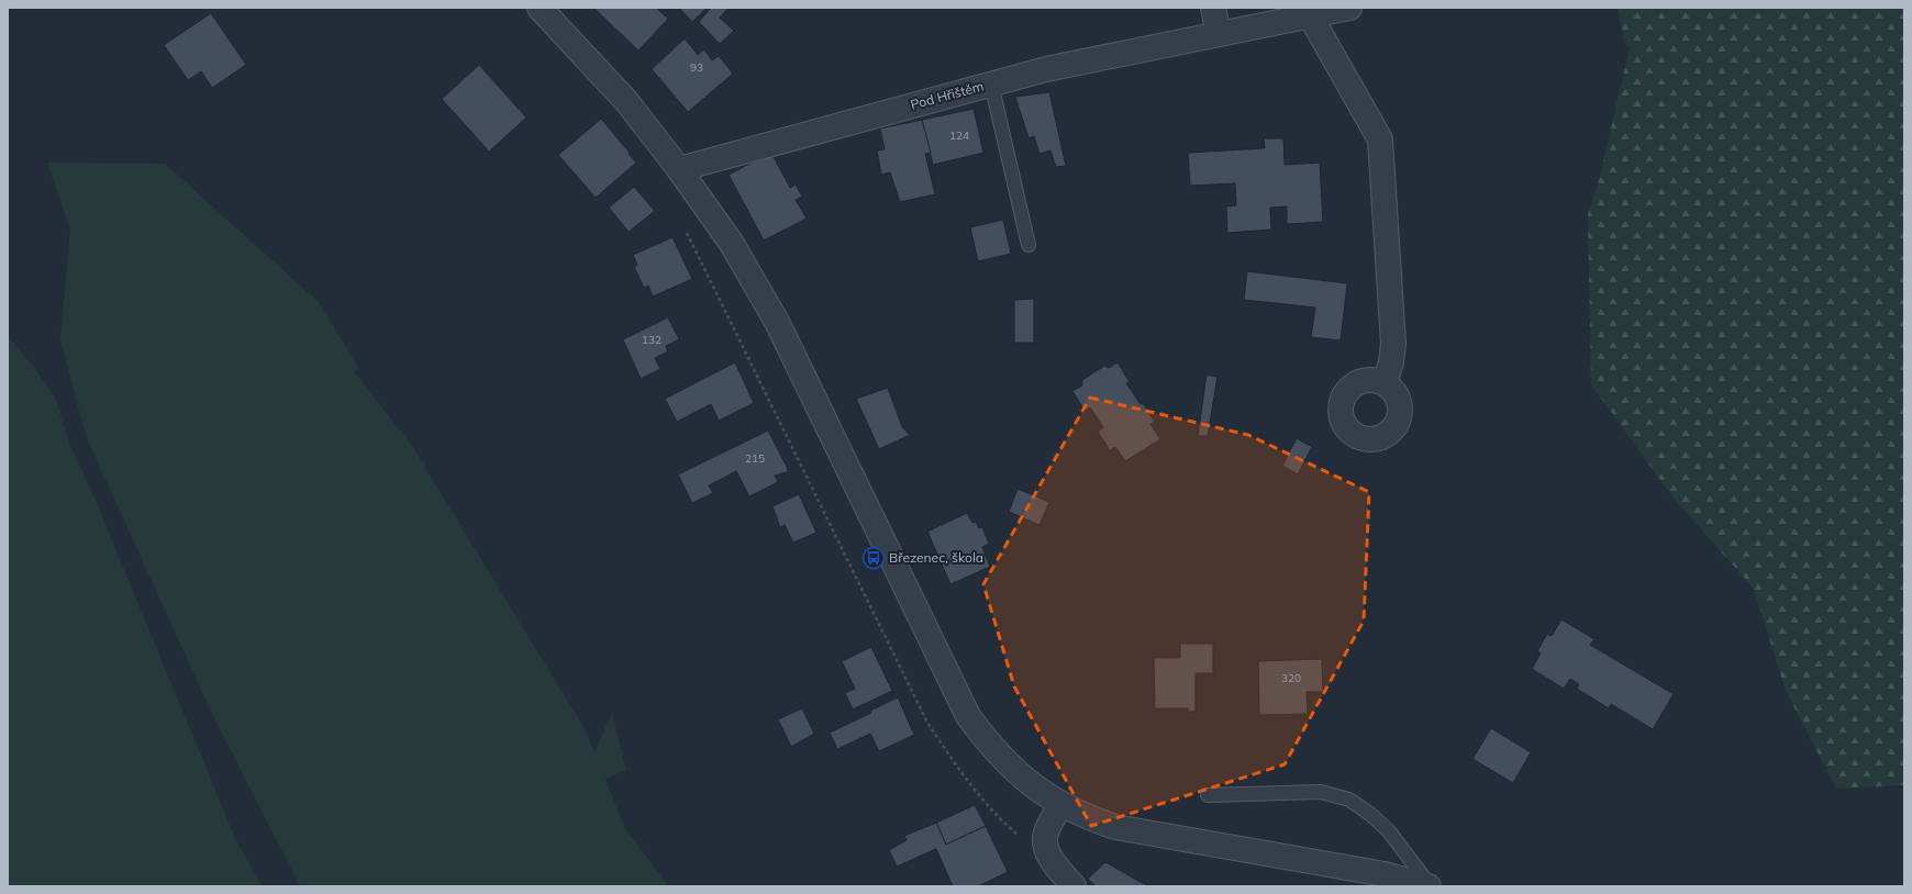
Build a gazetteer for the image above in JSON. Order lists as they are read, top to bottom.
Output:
{
  "streets": {
    "street": ["Pod Hřištěm"]
  },
  "places": {
    "bus stop": ["Březenec, škola"]
  },
  "house_numbers": [
    "93",
    "124",
    "132",
    "215",
    "320"
  ]
}
